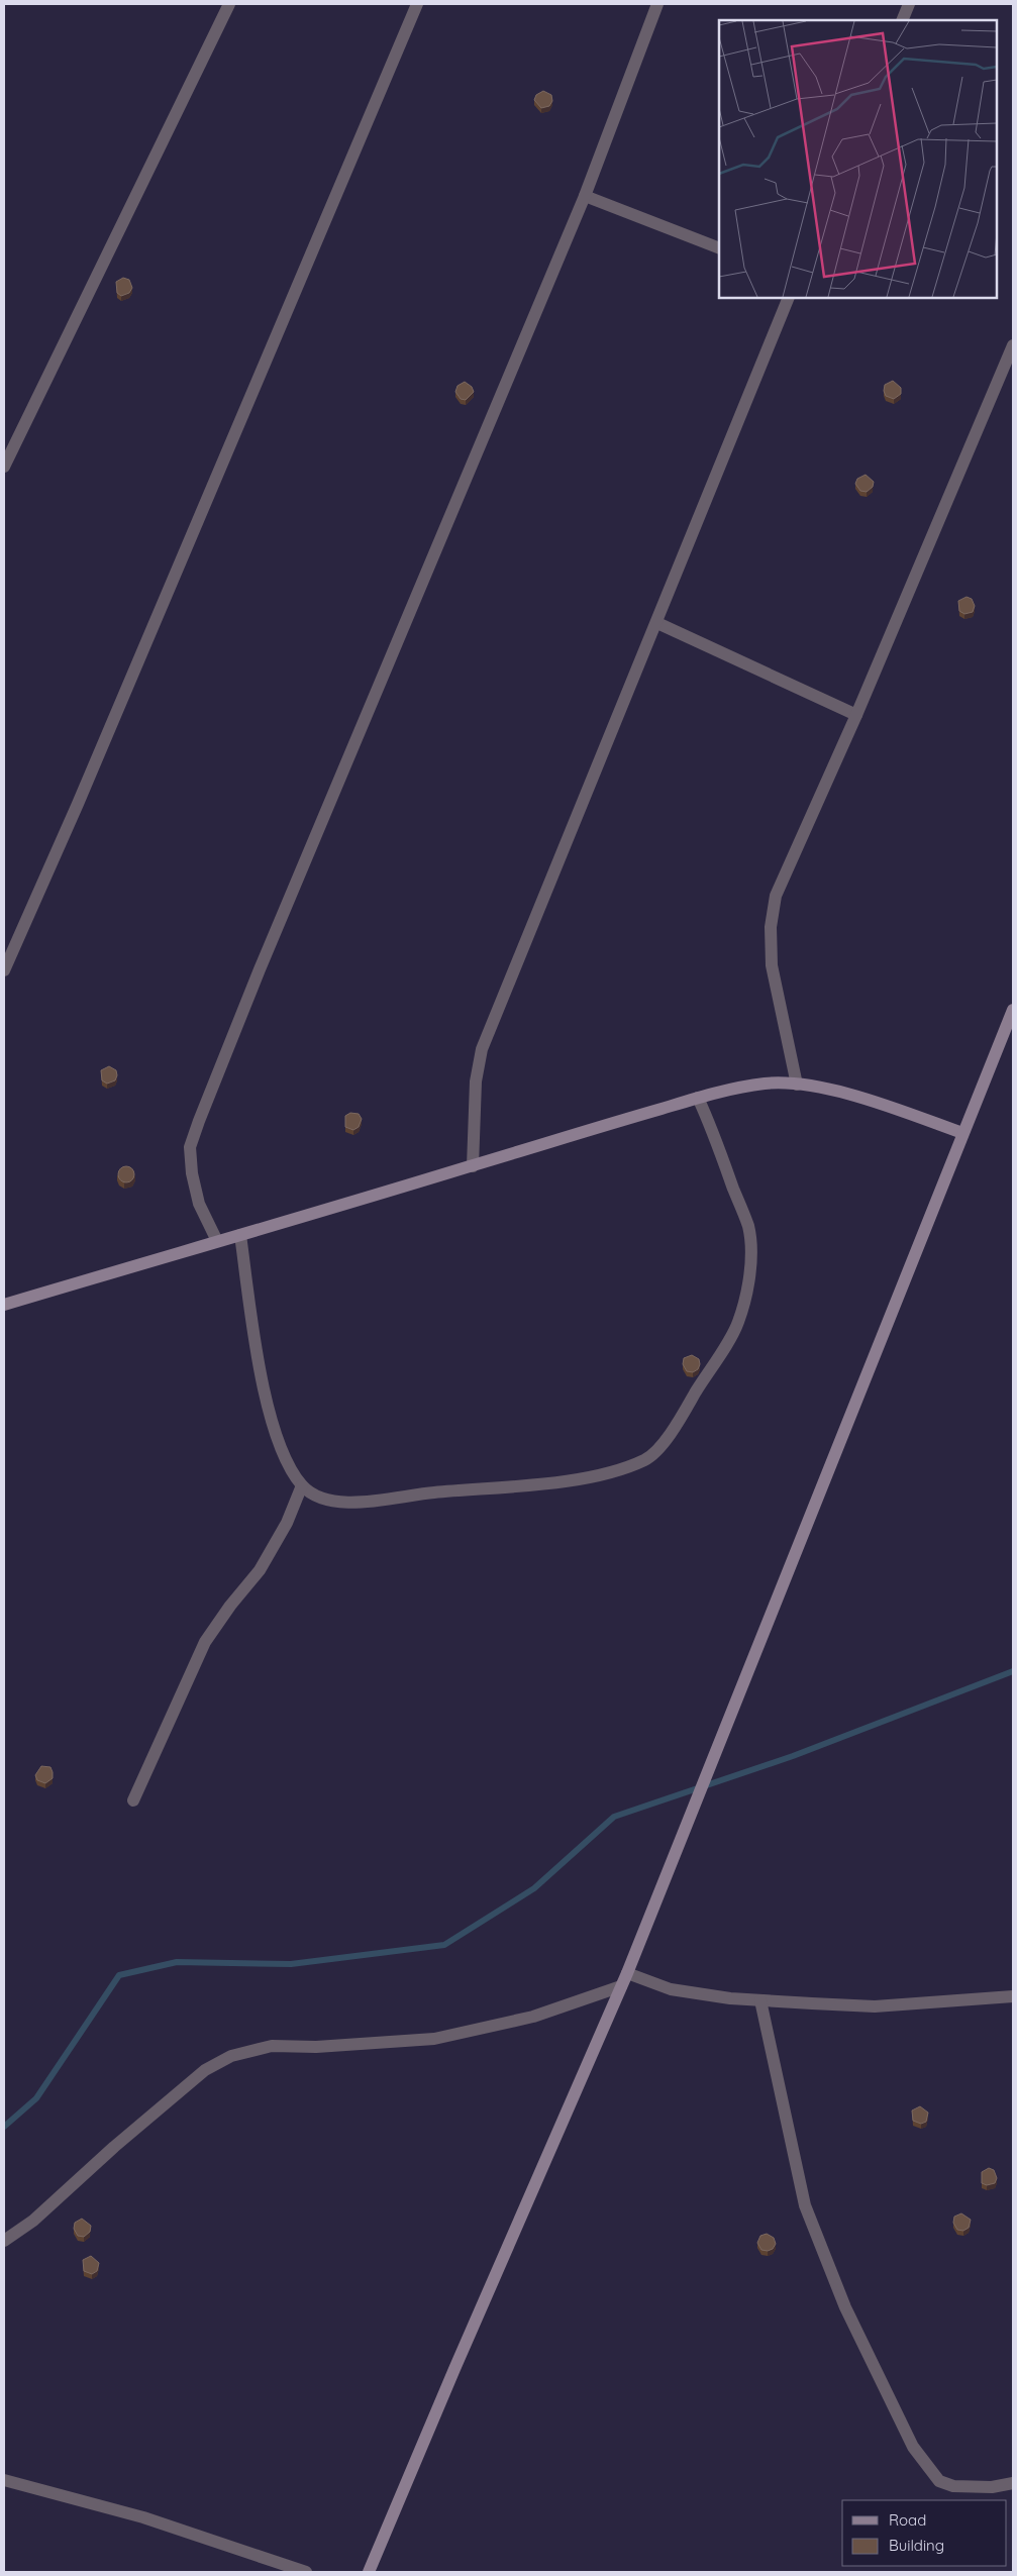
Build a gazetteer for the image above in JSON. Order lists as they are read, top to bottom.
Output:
{
  "legend": ["Road", "Building"]
}
